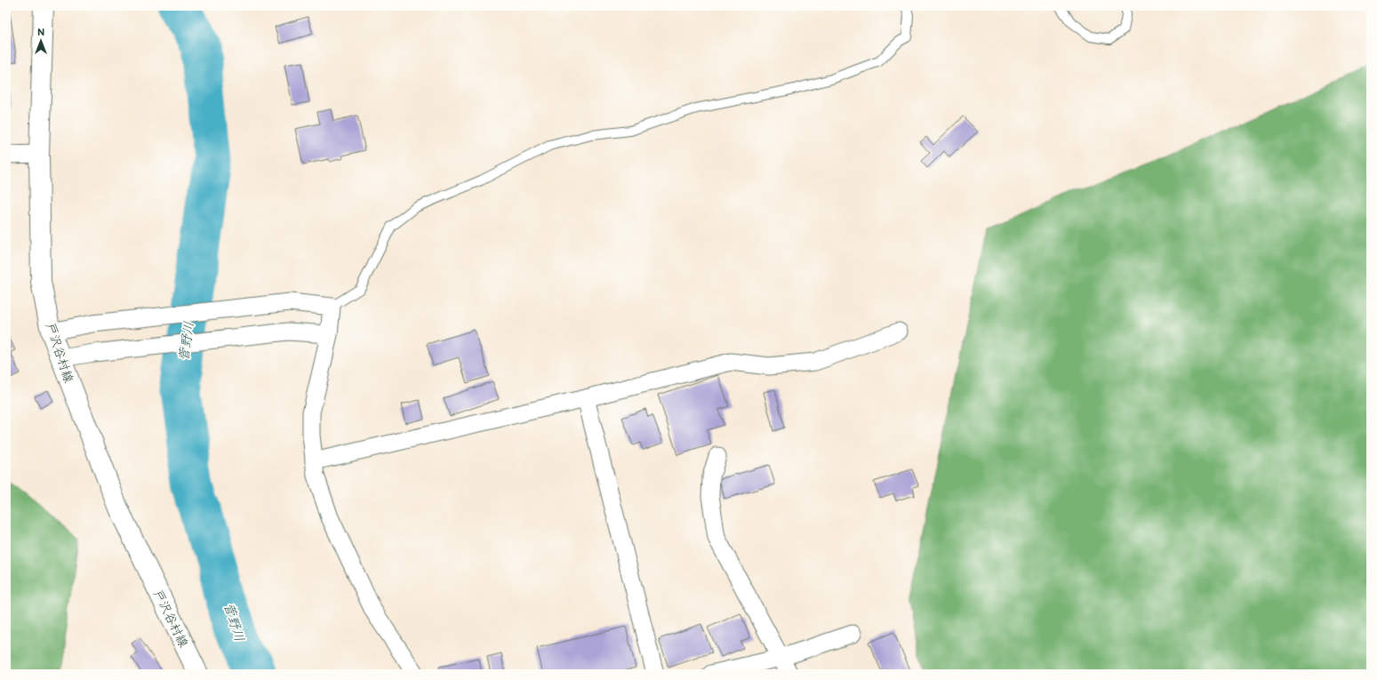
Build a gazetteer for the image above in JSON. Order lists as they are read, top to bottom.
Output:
{
  "streets": {
    "main road": ["戸沢谷村線"]
  },
  "water": ["菅野川"],
  "north": "top"
}
